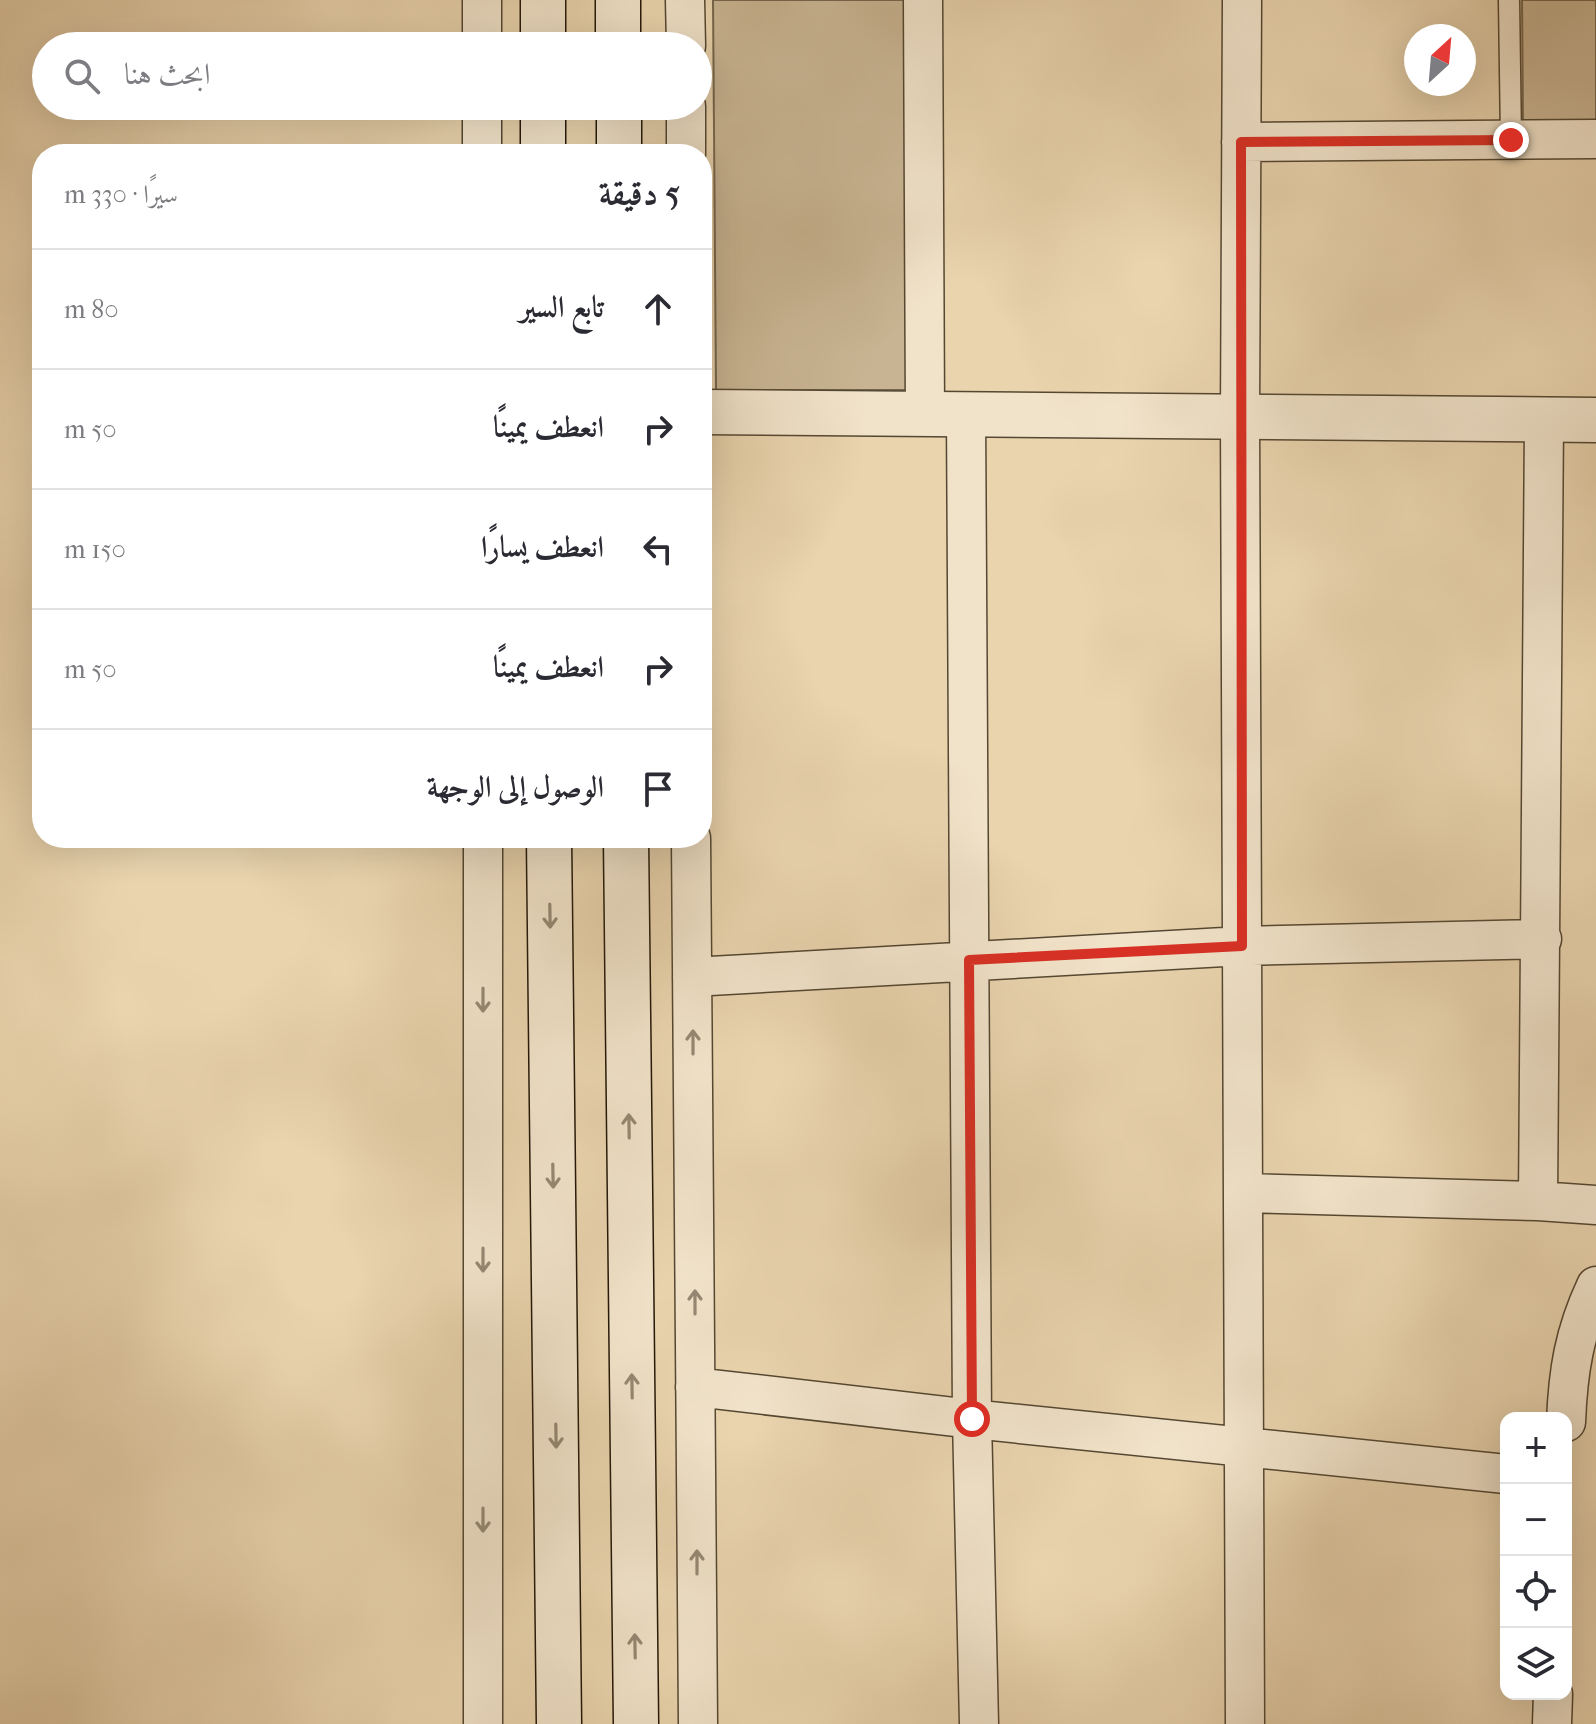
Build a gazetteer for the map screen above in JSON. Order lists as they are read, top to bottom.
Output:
{
  "north": "top right",
  "page": {
    "search": "ابحث هنا",
    "heading": ["5 دقيقة", "سيرًا · 330 m"],
    "list": [
      ["تابع السير", "80 m"],
      ["انعطف يمينًا", "50 m"],
      ["انعطف يسارًا", "150 m"],
      ["انعطف يمينًا", "50 m"],
      "الوصول إلى الوجهة"
    ],
    "map_buttons": ["+", "−"]
  }
}
